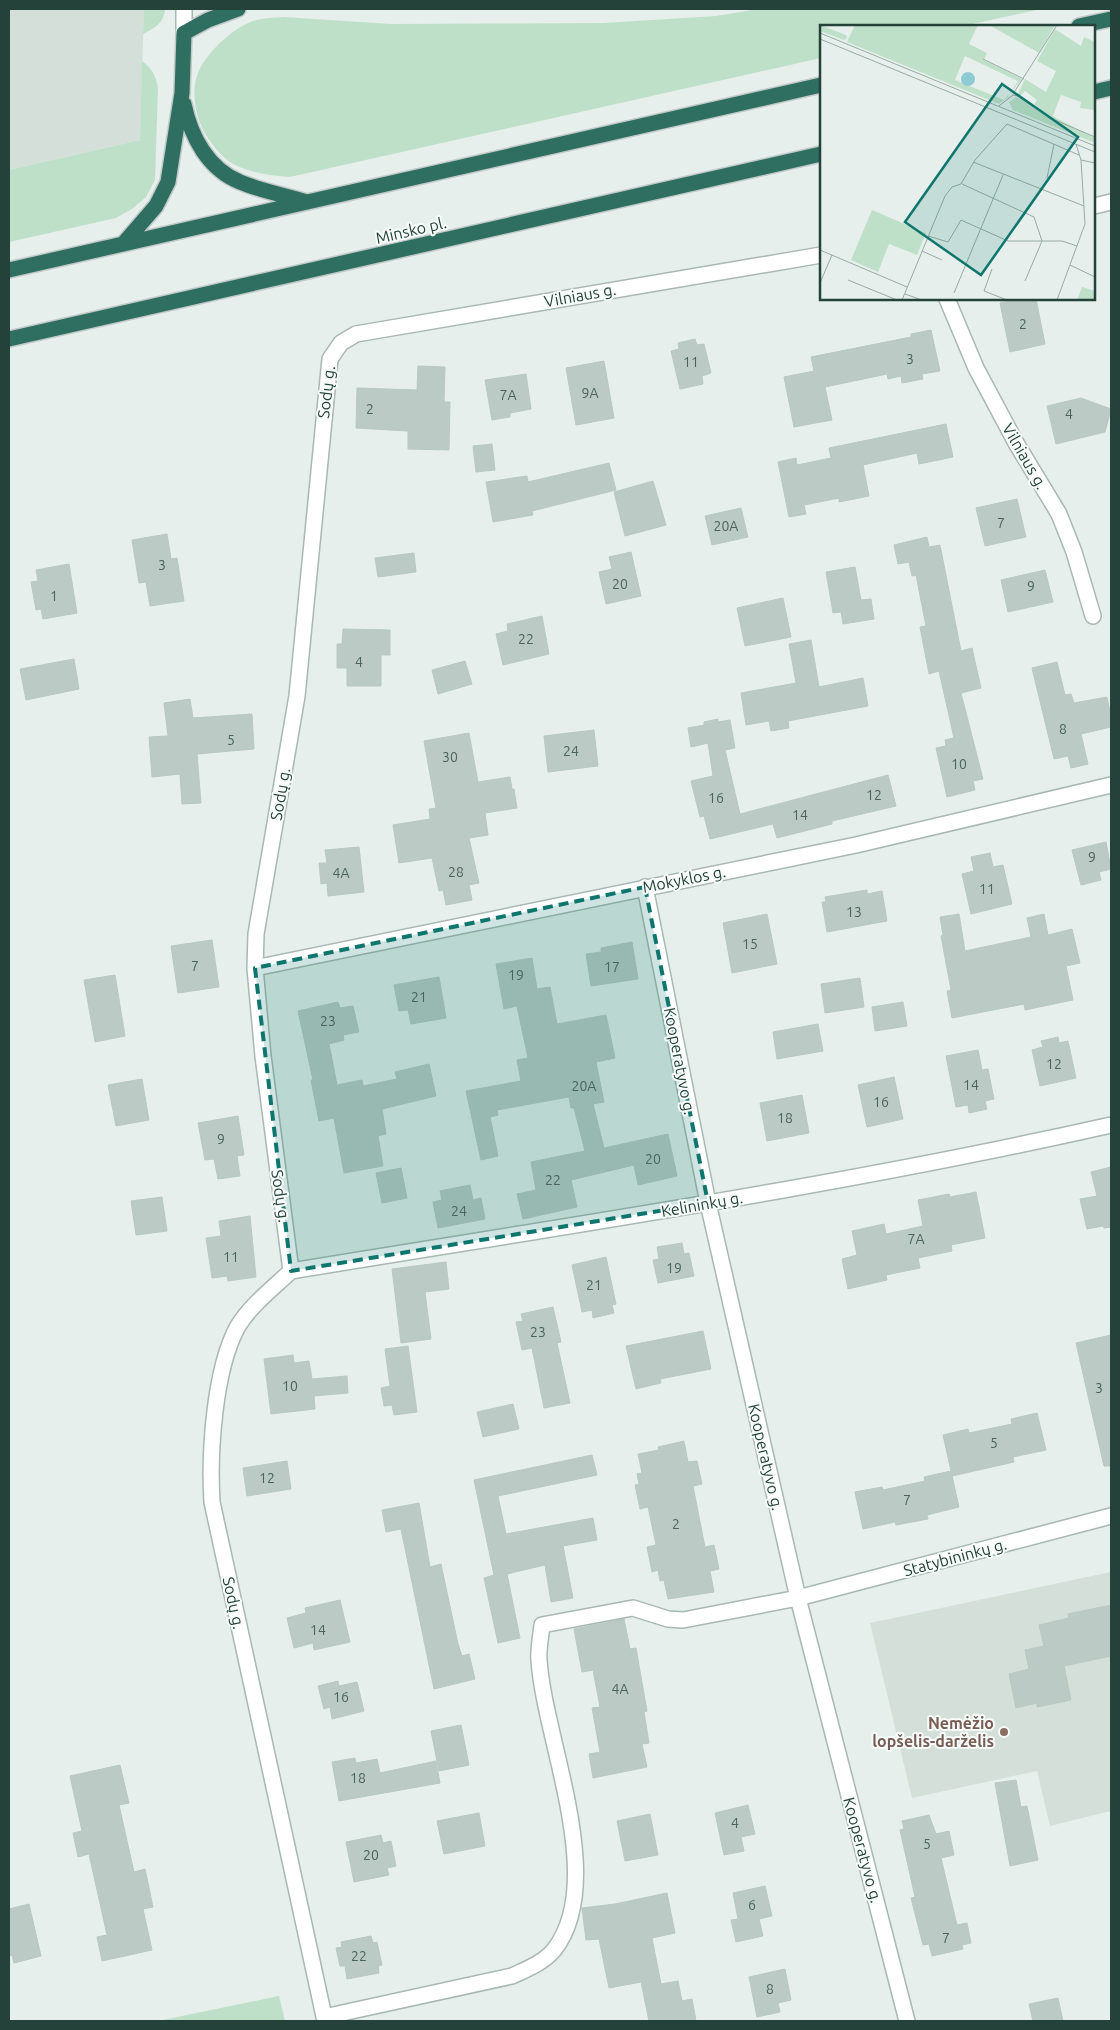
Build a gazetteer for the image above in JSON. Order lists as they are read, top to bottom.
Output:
{
  "streets": {
    "highway": ["Minsko pl."],
    "street": [
      "Vilniaus g.",
      "Sodų g.",
      "Mokyklos g.",
      "Kooperatyvo g.",
      "Kelininkų g.",
      "Statybininkų g."
    ]
  },
  "crossings": [
    ["Vilniaus g.", "Sodų g."],
    ["Sodų g.", "Mokyklos g."],
    ["Sodų g.", "Kelininkų g."],
    ["Sodų g.", "Statybininkų g."],
    ["Mokyklos g.", "Kooperatyvo g."],
    ["Kooperatyvo g.", "Kelininkų g."],
    ["Kooperatyvo g.", "Statybininkų g."]
  ],
  "places": ["Nemėžio lopšelis-darželis"],
  "house_numbers": [
    "2",
    "3",
    "11",
    "9A",
    "7A",
    "2",
    "4",
    "7",
    "20A",
    "3",
    "20",
    "9",
    "1",
    "22",
    "4",
    "8",
    "5",
    "24",
    "30",
    "10",
    "12",
    "16",
    "14",
    "9",
    "28",
    "4A",
    "11",
    "13",
    "15",
    "7",
    "17",
    "19",
    "21",
    "23",
    "12",
    "14",
    "20A",
    "16",
    "18",
    "9",
    "20",
    "22",
    "24",
    "7A",
    "11",
    "19",
    "21",
    "23",
    "10",
    "3",
    "5",
    "12",
    "7",
    "2",
    "14",
    "4A",
    "16",
    "18",
    "4",
    "5",
    "20",
    "6",
    "7",
    "22",
    "8"
  ]
}
